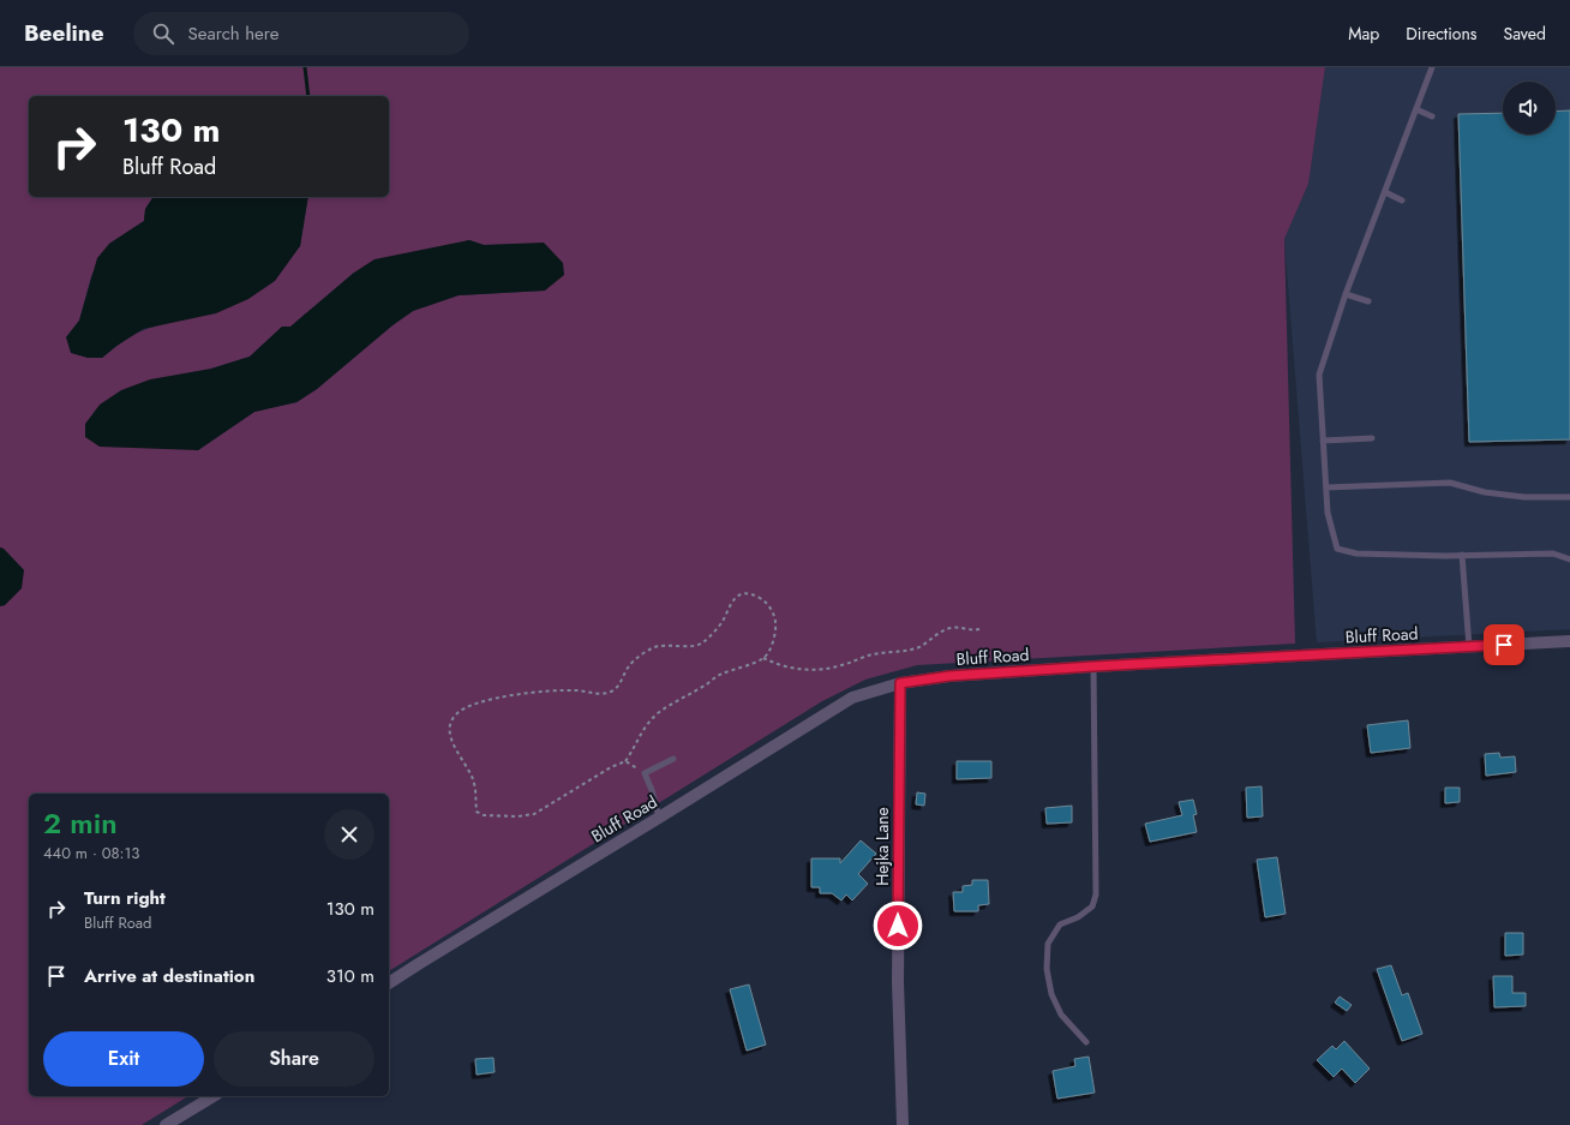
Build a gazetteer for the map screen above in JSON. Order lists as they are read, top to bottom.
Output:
{
  "streets": {
    "street": ["Bluff Road", "Hejka Lane"]
  },
  "crossings": [
    ["Bluff Road", "Hejka Lane"]
  ],
  "page": {
    "header": "Beeline",
    "search": "Search here",
    "nav": ["Map", "Directions", "Saved"],
    "turn": ["130 m", "Bluff Road"],
    "heading": ["2 min", "440 m · 08:13"],
    "list": [
      {
        "name": "Turn right",
        "note": "Bluff Road",
        "value": "130 m"
      },
      {
        "name": "Arrive at destination",
        "value": "310 m"
      }
    ],
    "buttons": ["Exit", "Share"]
  }
}
